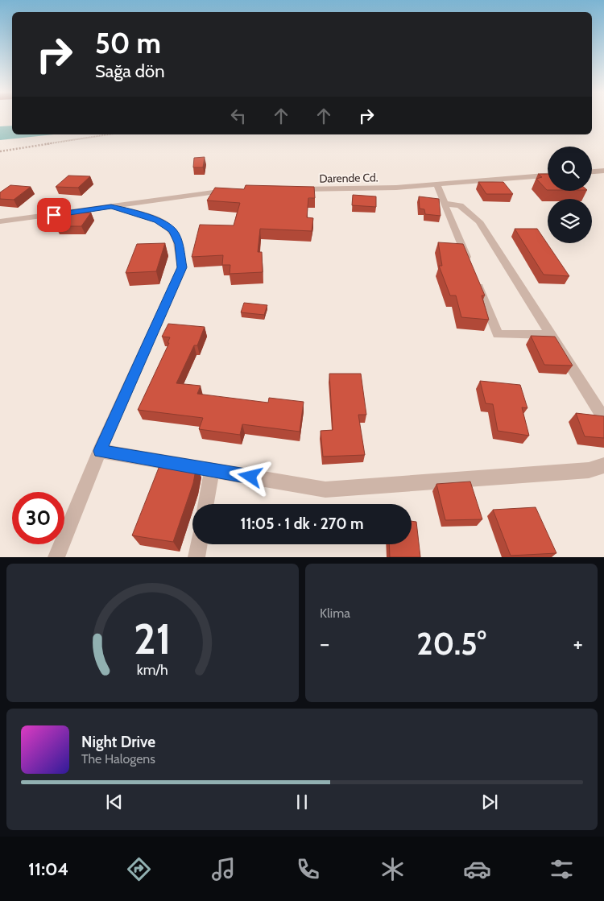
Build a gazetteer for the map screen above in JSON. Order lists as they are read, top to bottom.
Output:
{
  "streets": {
    "street": ["Darende Cd."]
  },
  "page": {
    "turn": ["50 m", "Sağa dön"],
    "limit": "30",
    "trip": "11:05 · 1 dk · 270 m",
    "tile": "Klima",
    "heat": ["−", "20.5°", "+"],
    "song": ["Night Drive", "The Halogens"],
    "tabs": "11:04",
    "gauge": ["21", "km/h"]
  }
}
